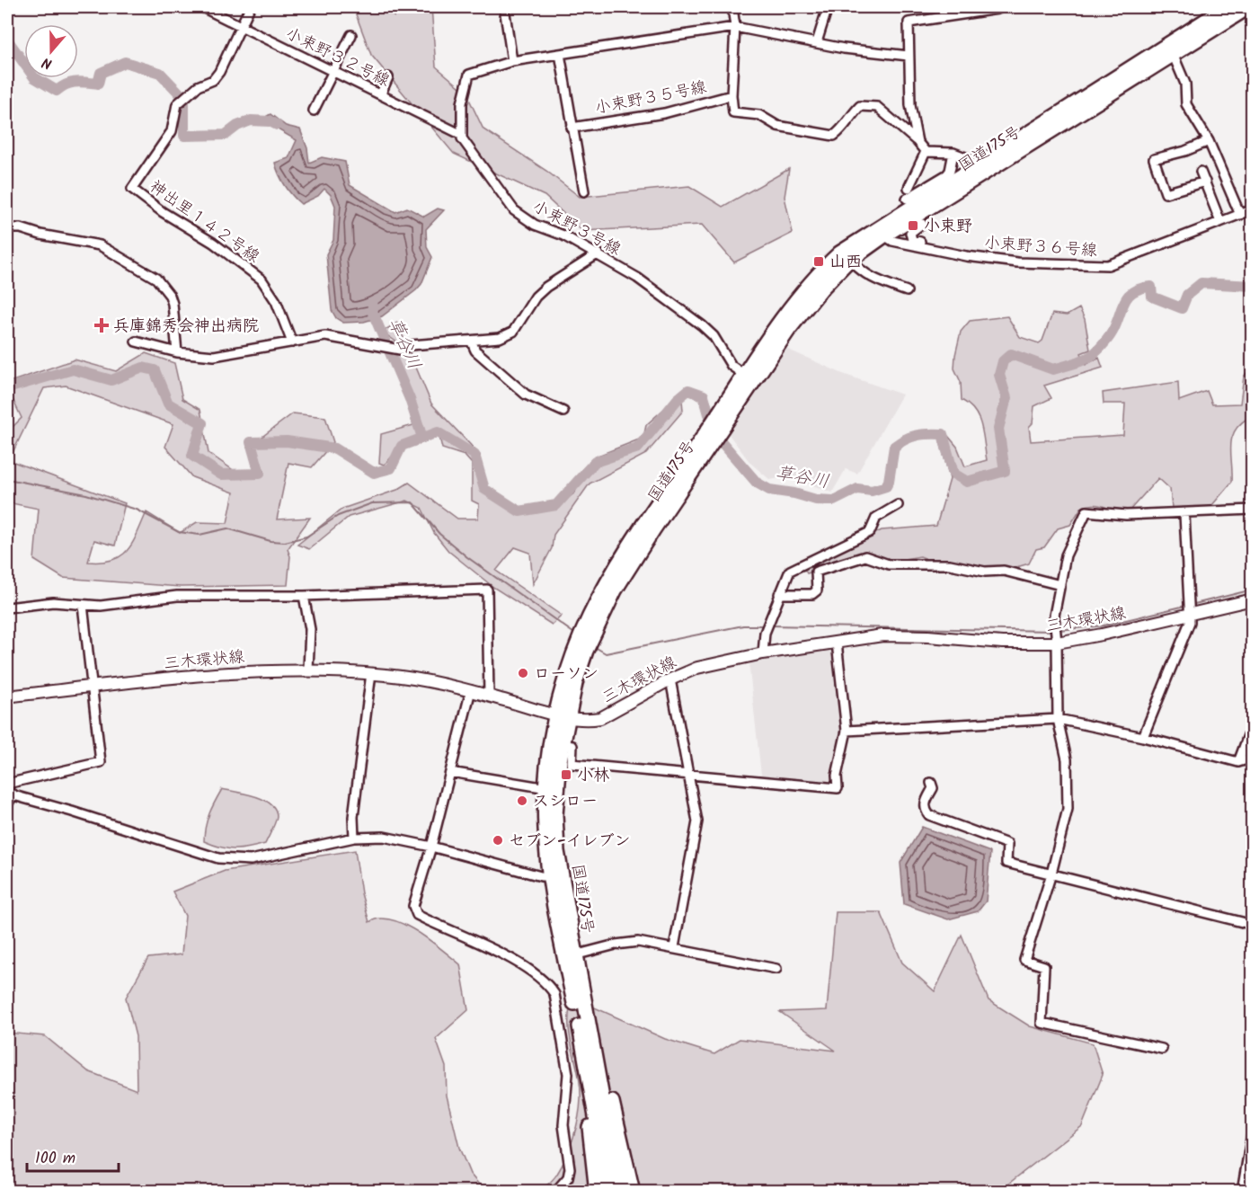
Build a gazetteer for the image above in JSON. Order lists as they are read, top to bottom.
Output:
{
  "streets": {
    "highway": ["国道175号"],
    "main road": ["三木環状線"],
    "street": [
      "小束野３２号線",
      "小束野３５号線",
      "神出里１４２号線",
      "小束野３号線",
      "小束野３６号線"
    ]
  },
  "crossings": [
    ["小束野３２号線", "神出里１４２号線"],
    ["小束野３２号線", "小束野３号線"],
    ["国道175号", "小束野３号線"],
    ["国道175号", "小束野３６号線"],
    ["国道175号", "三木環状線"]
  ],
  "water": ["草谷川"],
  "places": {
    "transit": ["小束野", "山西", "小林"],
    "health": ["兵庫錦秀会神出病院"],
    "other": ["ローソン", "スシロー", "セブン-イレブン"]
  },
  "scale_bar": "100 m",
  "north": "bottom"
}
